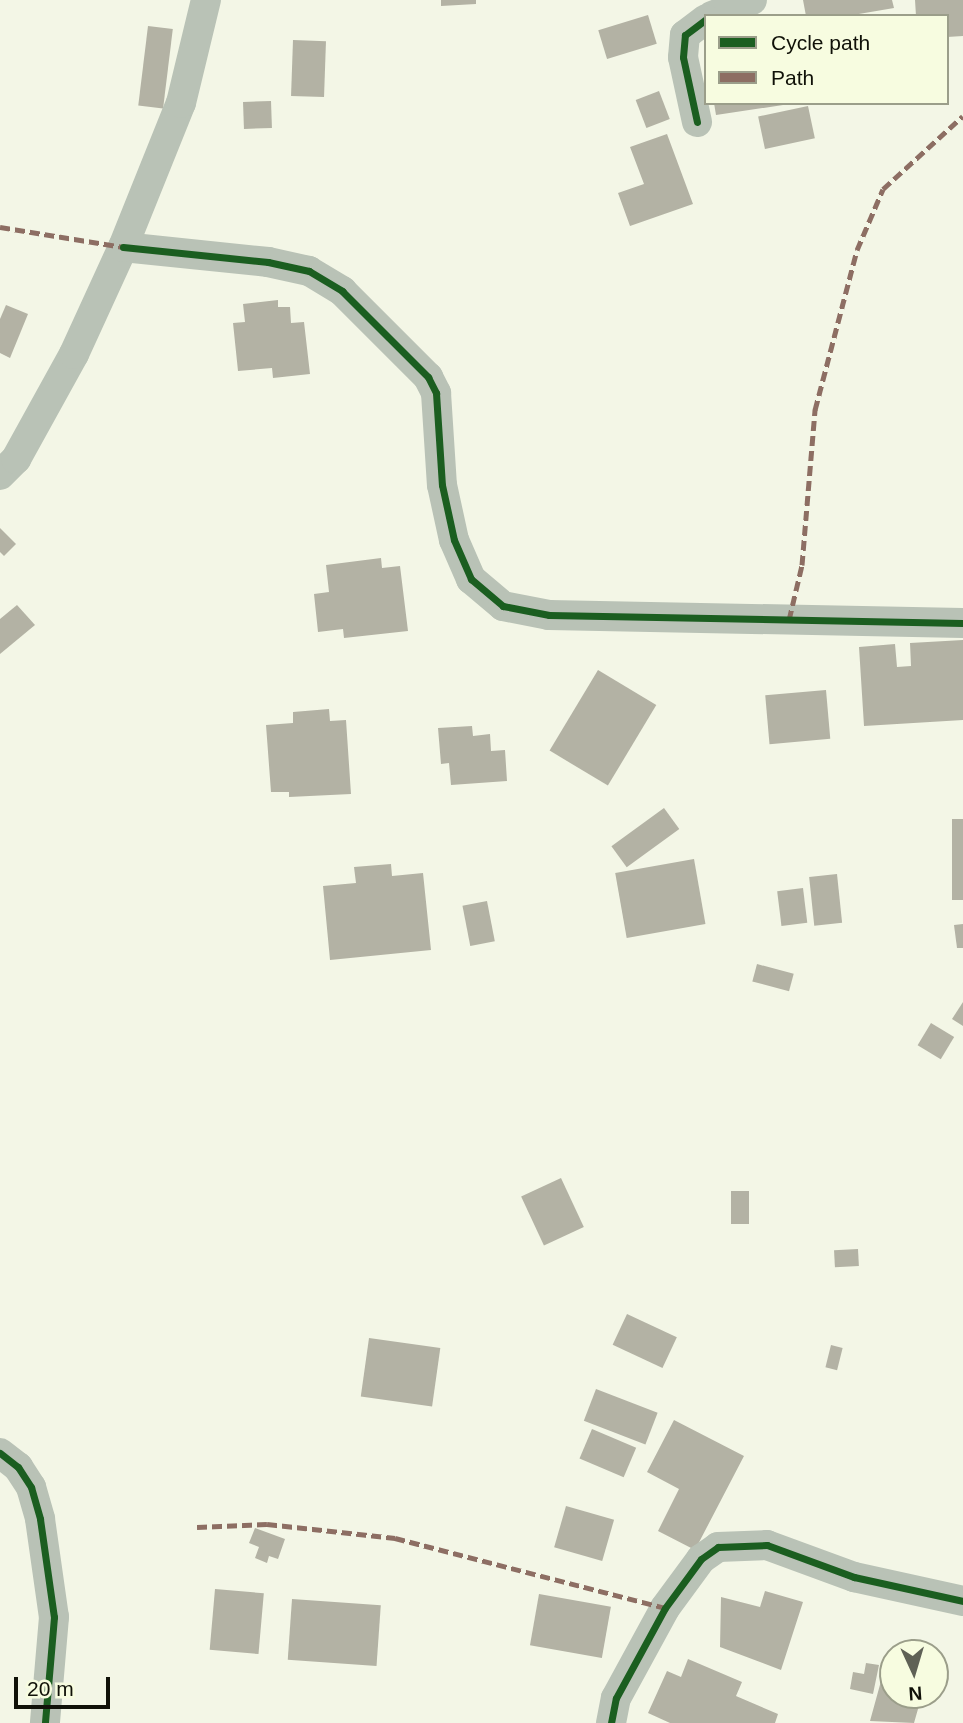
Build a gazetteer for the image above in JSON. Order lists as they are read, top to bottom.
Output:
{
  "legend": ["Cycle path", "Path"],
  "scale_bar": "20 m",
  "north": "bottom"
}
